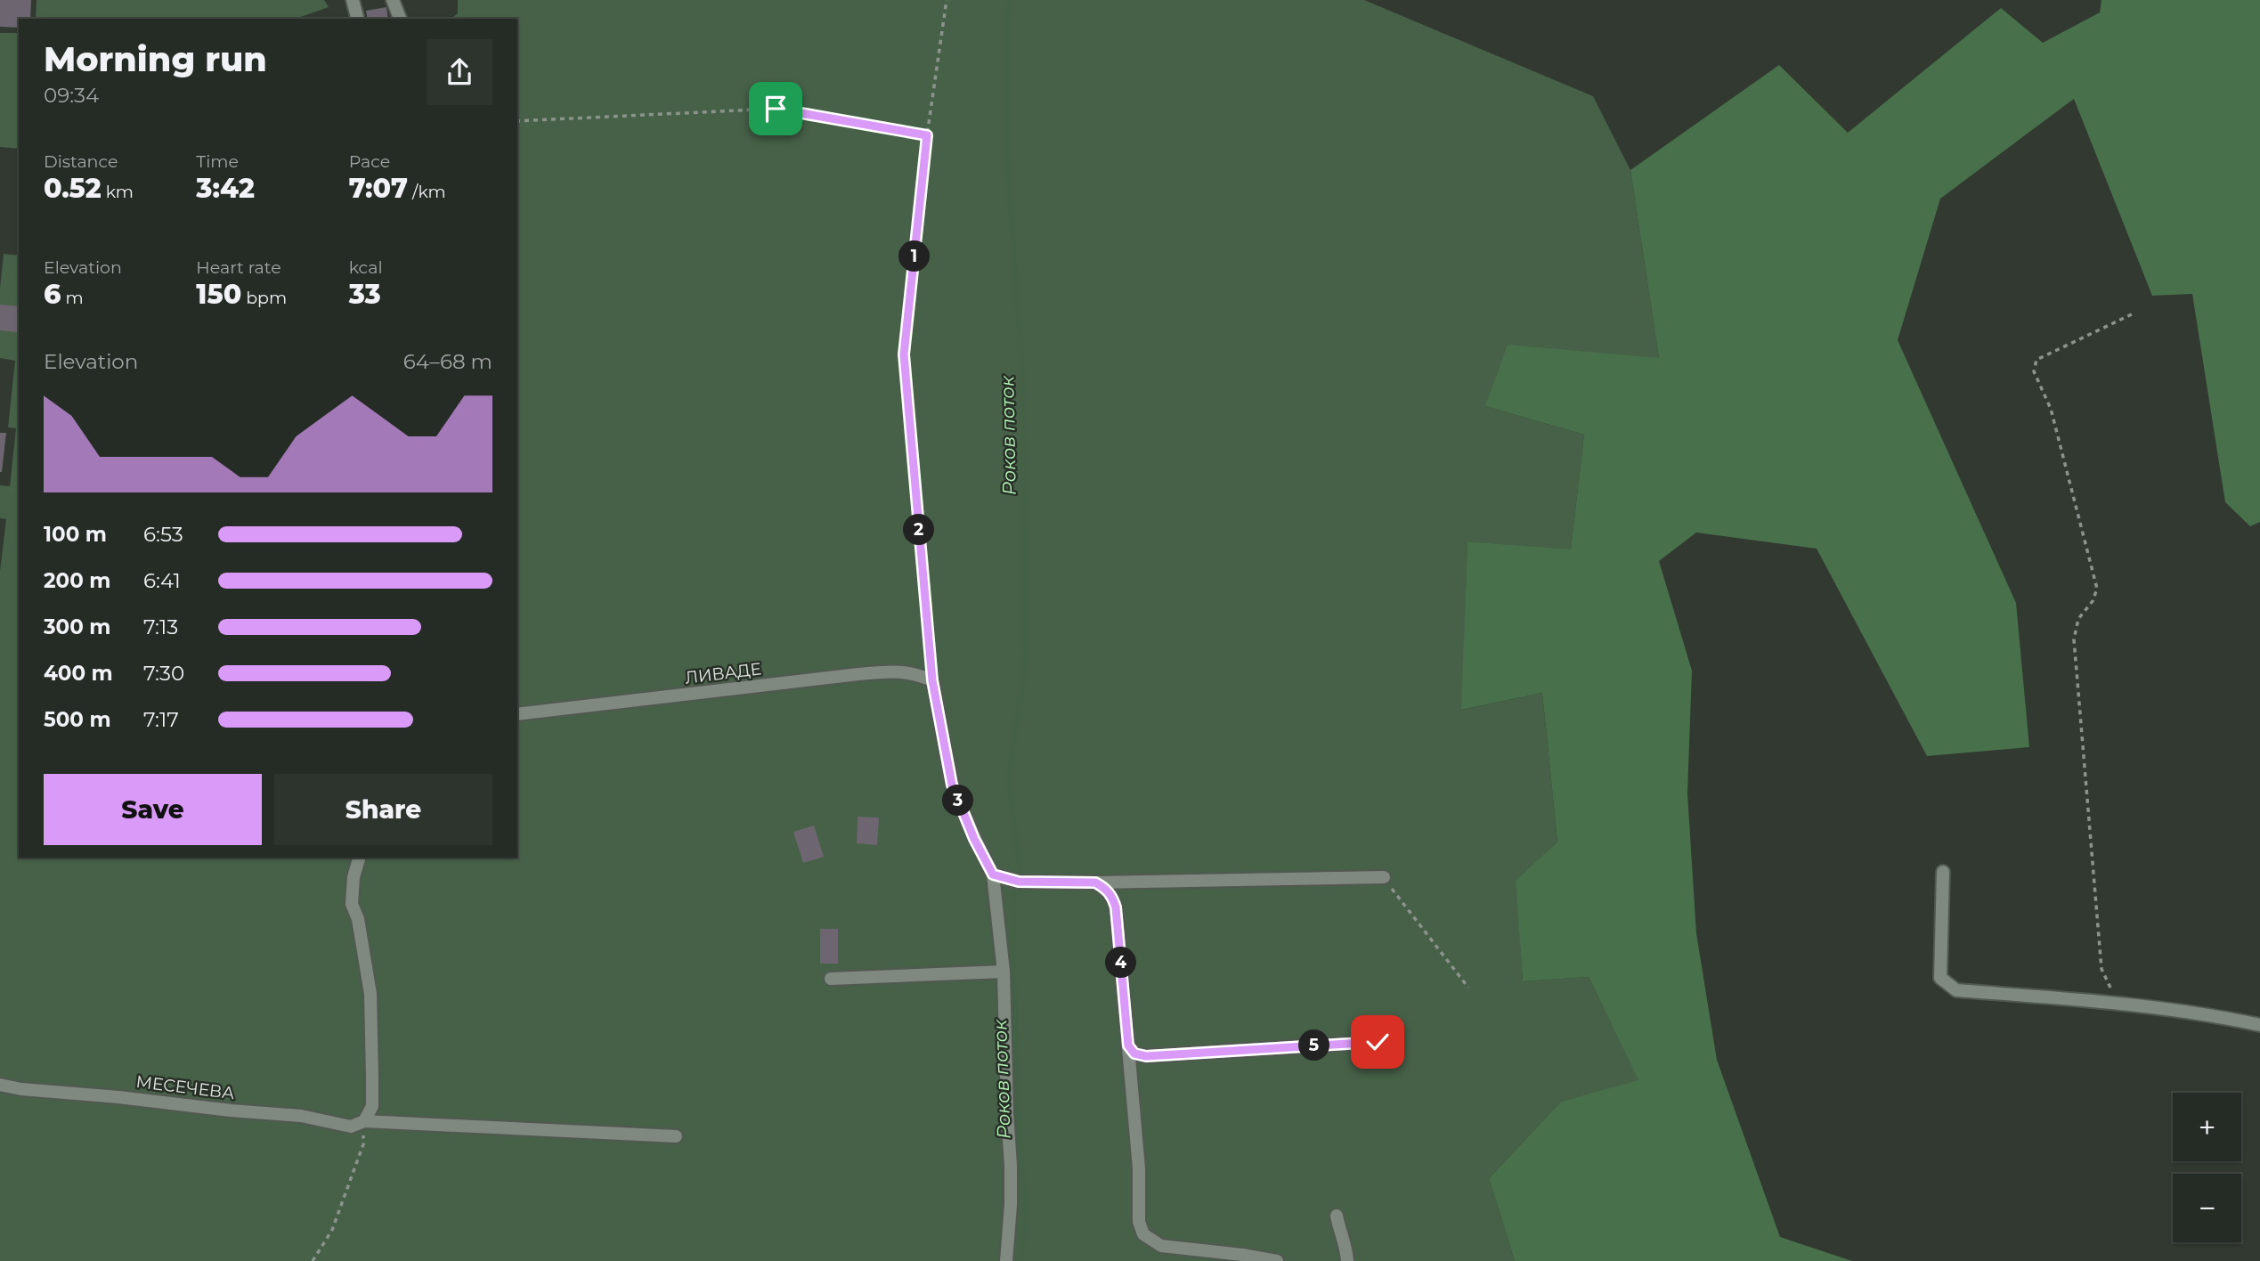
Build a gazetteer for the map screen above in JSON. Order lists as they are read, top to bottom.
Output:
{
  "streets": {
    "street": ["ЛИВАДЕ", "МЕСЕЧЕВА"]
  },
  "water": ["Роков поток"],
  "page": {
    "heading": ["Morning run", "09:34"],
    "stats": [
      ["Distance", "0.52 km"],
      ["Time", "3:42"],
      ["Pace", "7:07 /km"],
      ["Elevation", "6 m"],
      ["Heart rate", "150 bpm"],
      ["kcal", "33"]
    ],
    "pins": [
      "1",
      "2",
      "3",
      "4",
      "5"
    ],
    "chart": ["Elevation", "64–68 m"],
    "list": [
      {
        "name": "100 m",
        "note": "6:53"
      },
      {
        "name": "200 m",
        "note": "6:41"
      },
      {
        "name": "300 m",
        "note": "7:13"
      },
      {
        "name": "400 m",
        "note": "7:30"
      },
      {
        "name": "500 m",
        "note": "7:17"
      }
    ],
    "buttons": ["Save", "Share"],
    "map_buttons": ["+", "−"]
  }
}
